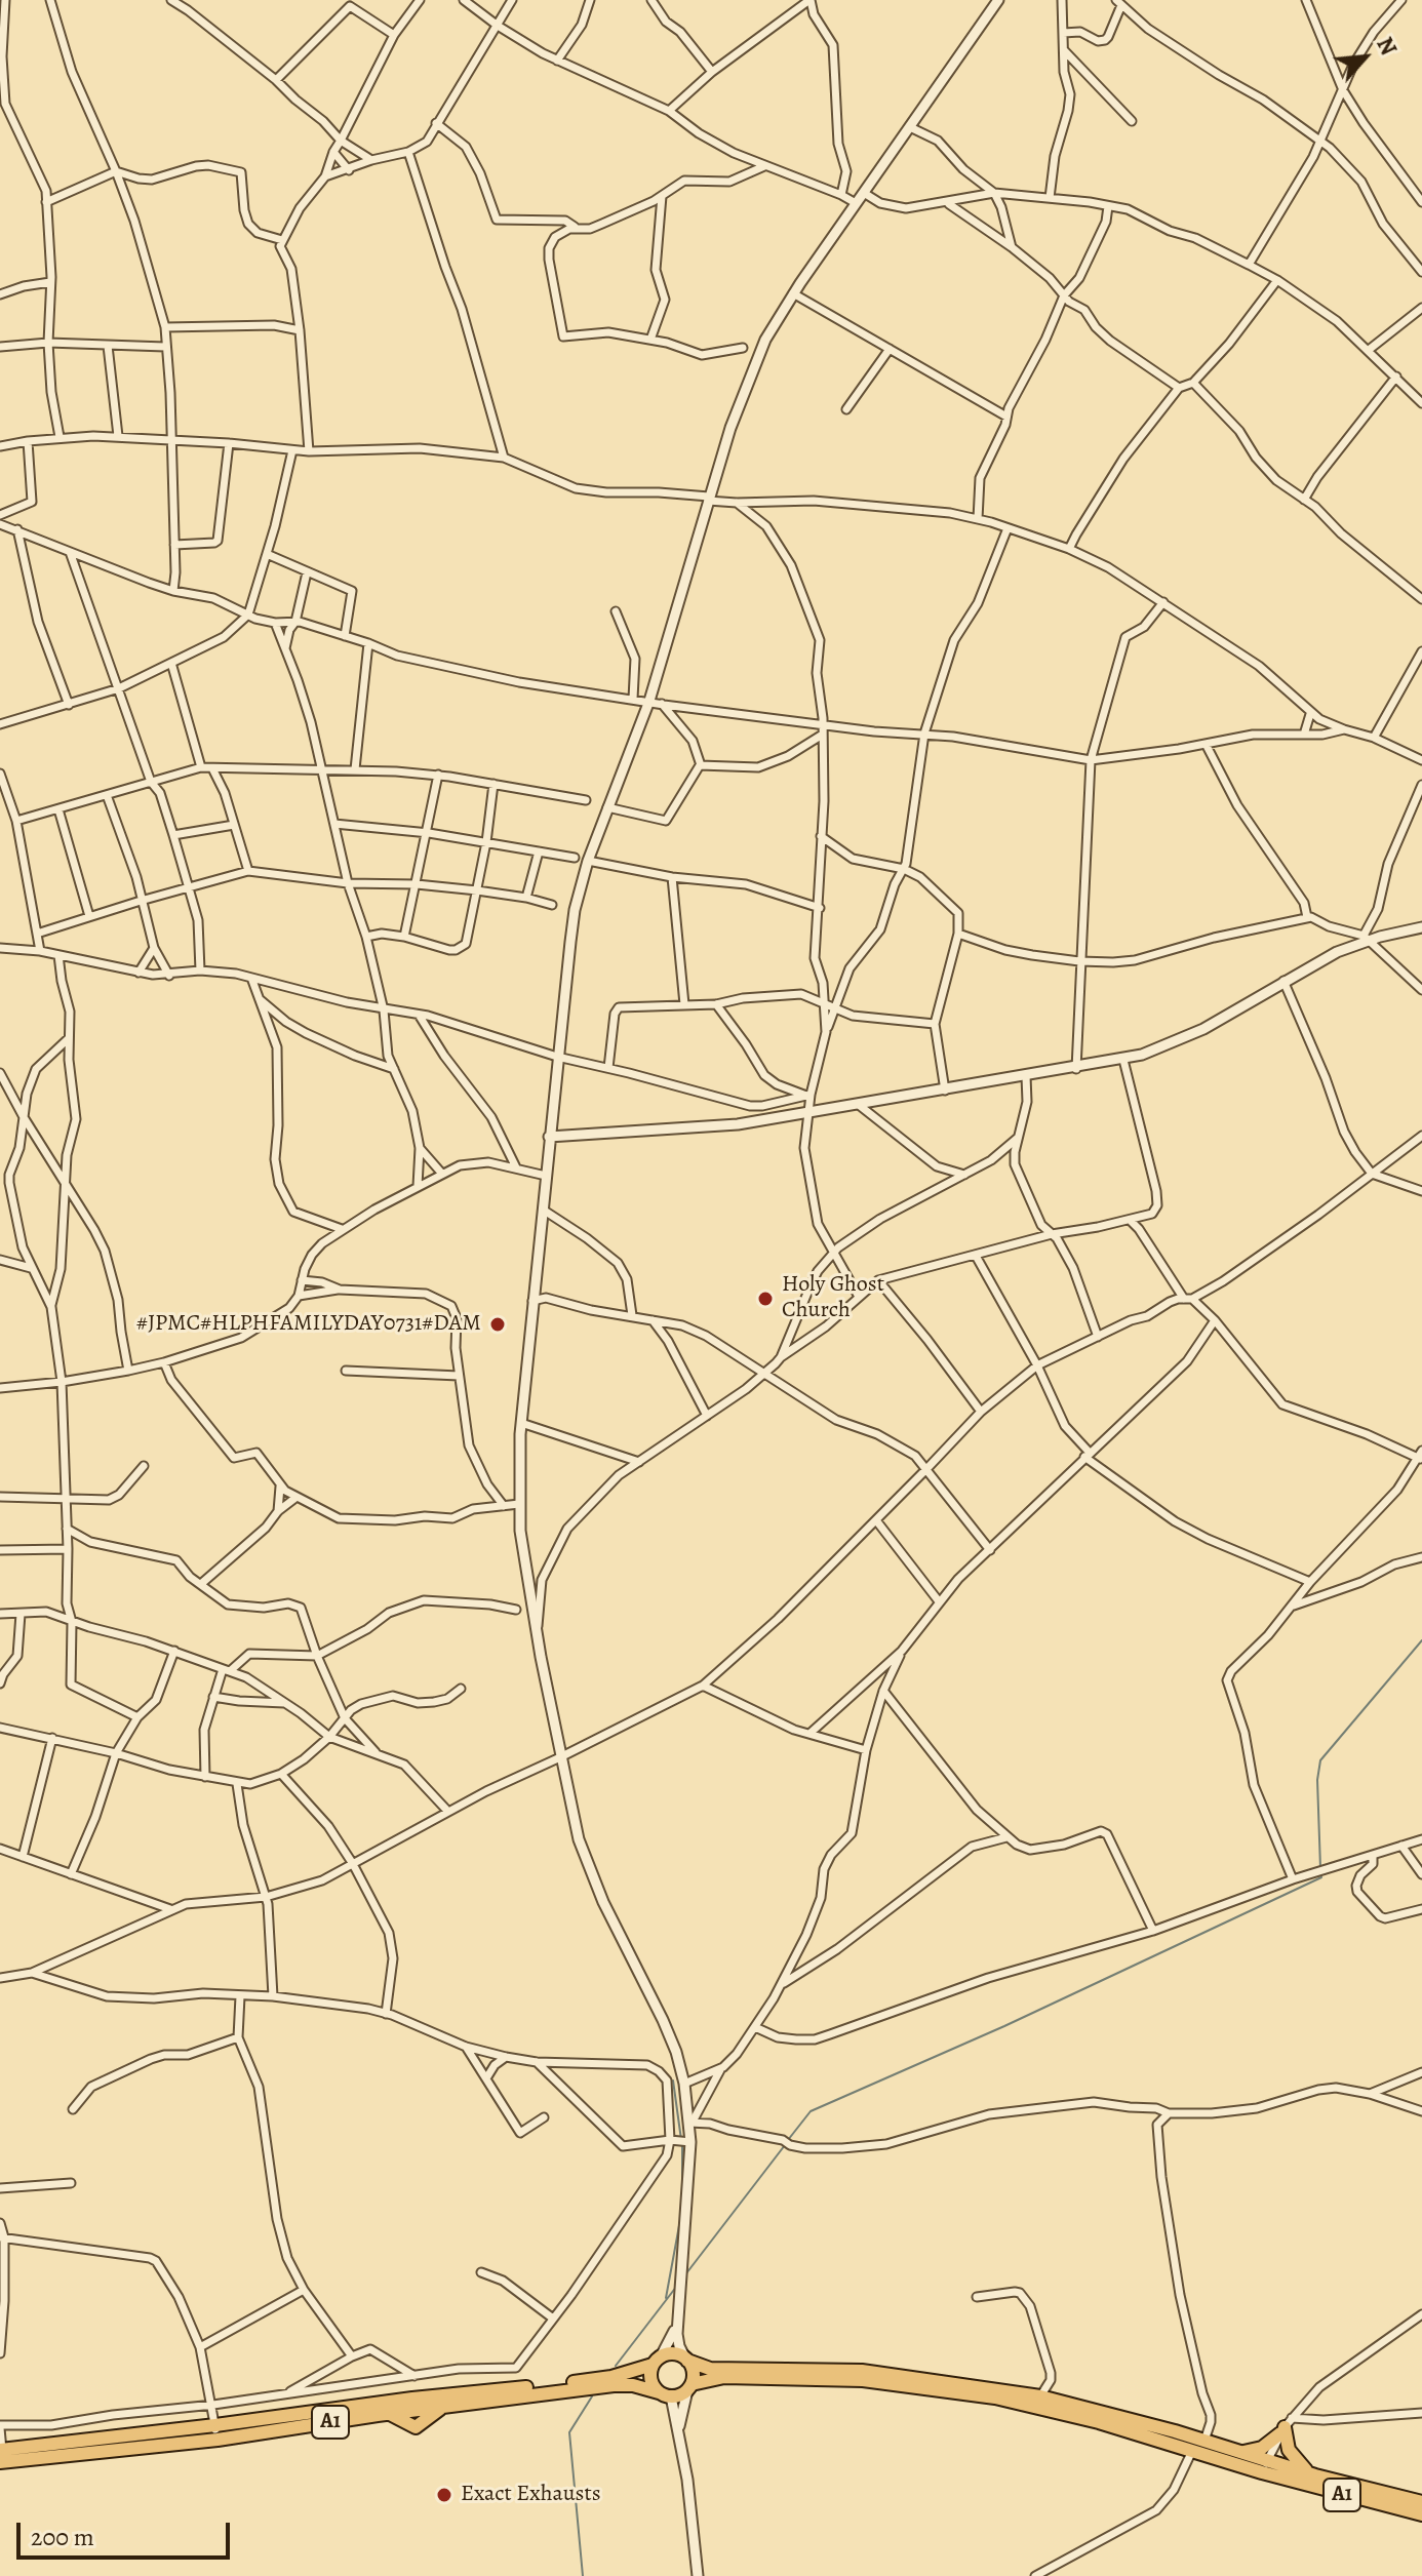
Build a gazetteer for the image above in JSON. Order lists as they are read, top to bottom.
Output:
{
  "streets": {
    "highway": ["A1"]
  },
  "places": ["Holy Ghost Church", "#JPMC#HLPHFAMILYDAY0731#DAM", "Exact Exhausts"],
  "scale_bar": "200 m",
  "north": "top right"
}
